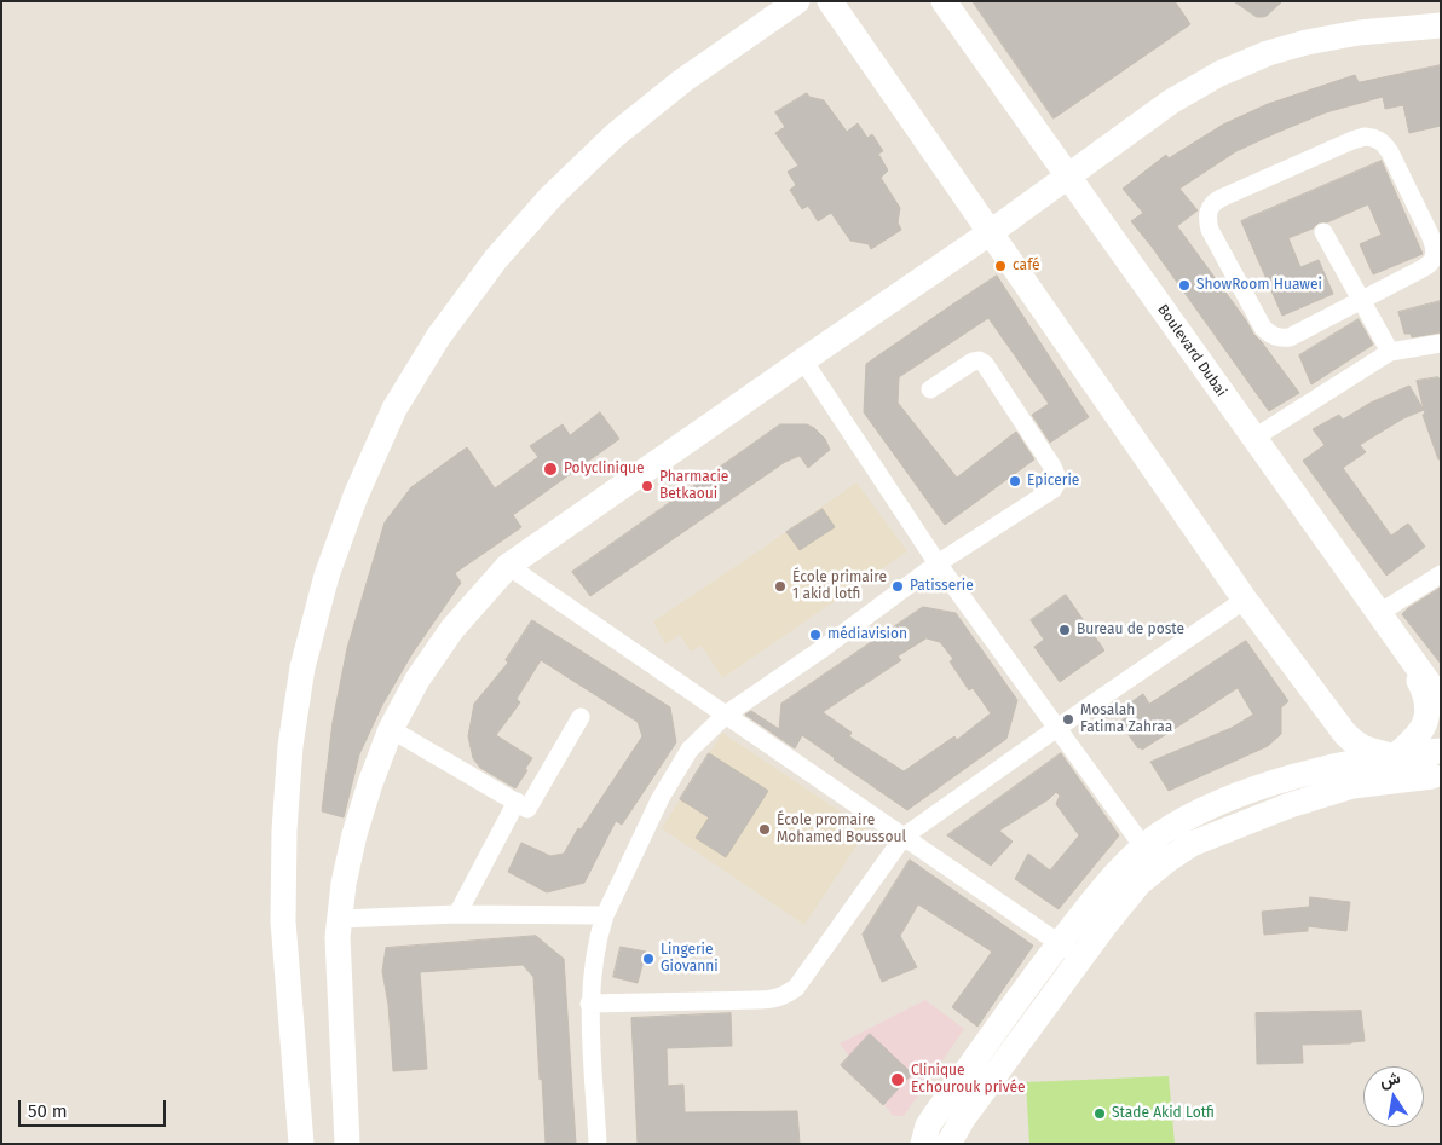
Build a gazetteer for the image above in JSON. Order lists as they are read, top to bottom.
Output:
{
  "streets": {
    "street": ["Boulevard Dubai"]
  },
  "places": [
    "café",
    "ShowRoom Huawei",
    "Polyclinique",
    "Epicerie",
    "Pharmacie Betkaoui",
    "École primaire 1 akid lotfi",
    "Patisserie",
    "Bureau de poste",
    "médiavision",
    "Mosalah Fatima Zahraa",
    "École promaire Mohamed Boussoul",
    "Lingerie Giovanni",
    "Clinique Echourouk privée",
    "Stade Akid Lotfi"
  ],
  "scale_bar": "50 m",
  "north": "top"
}
